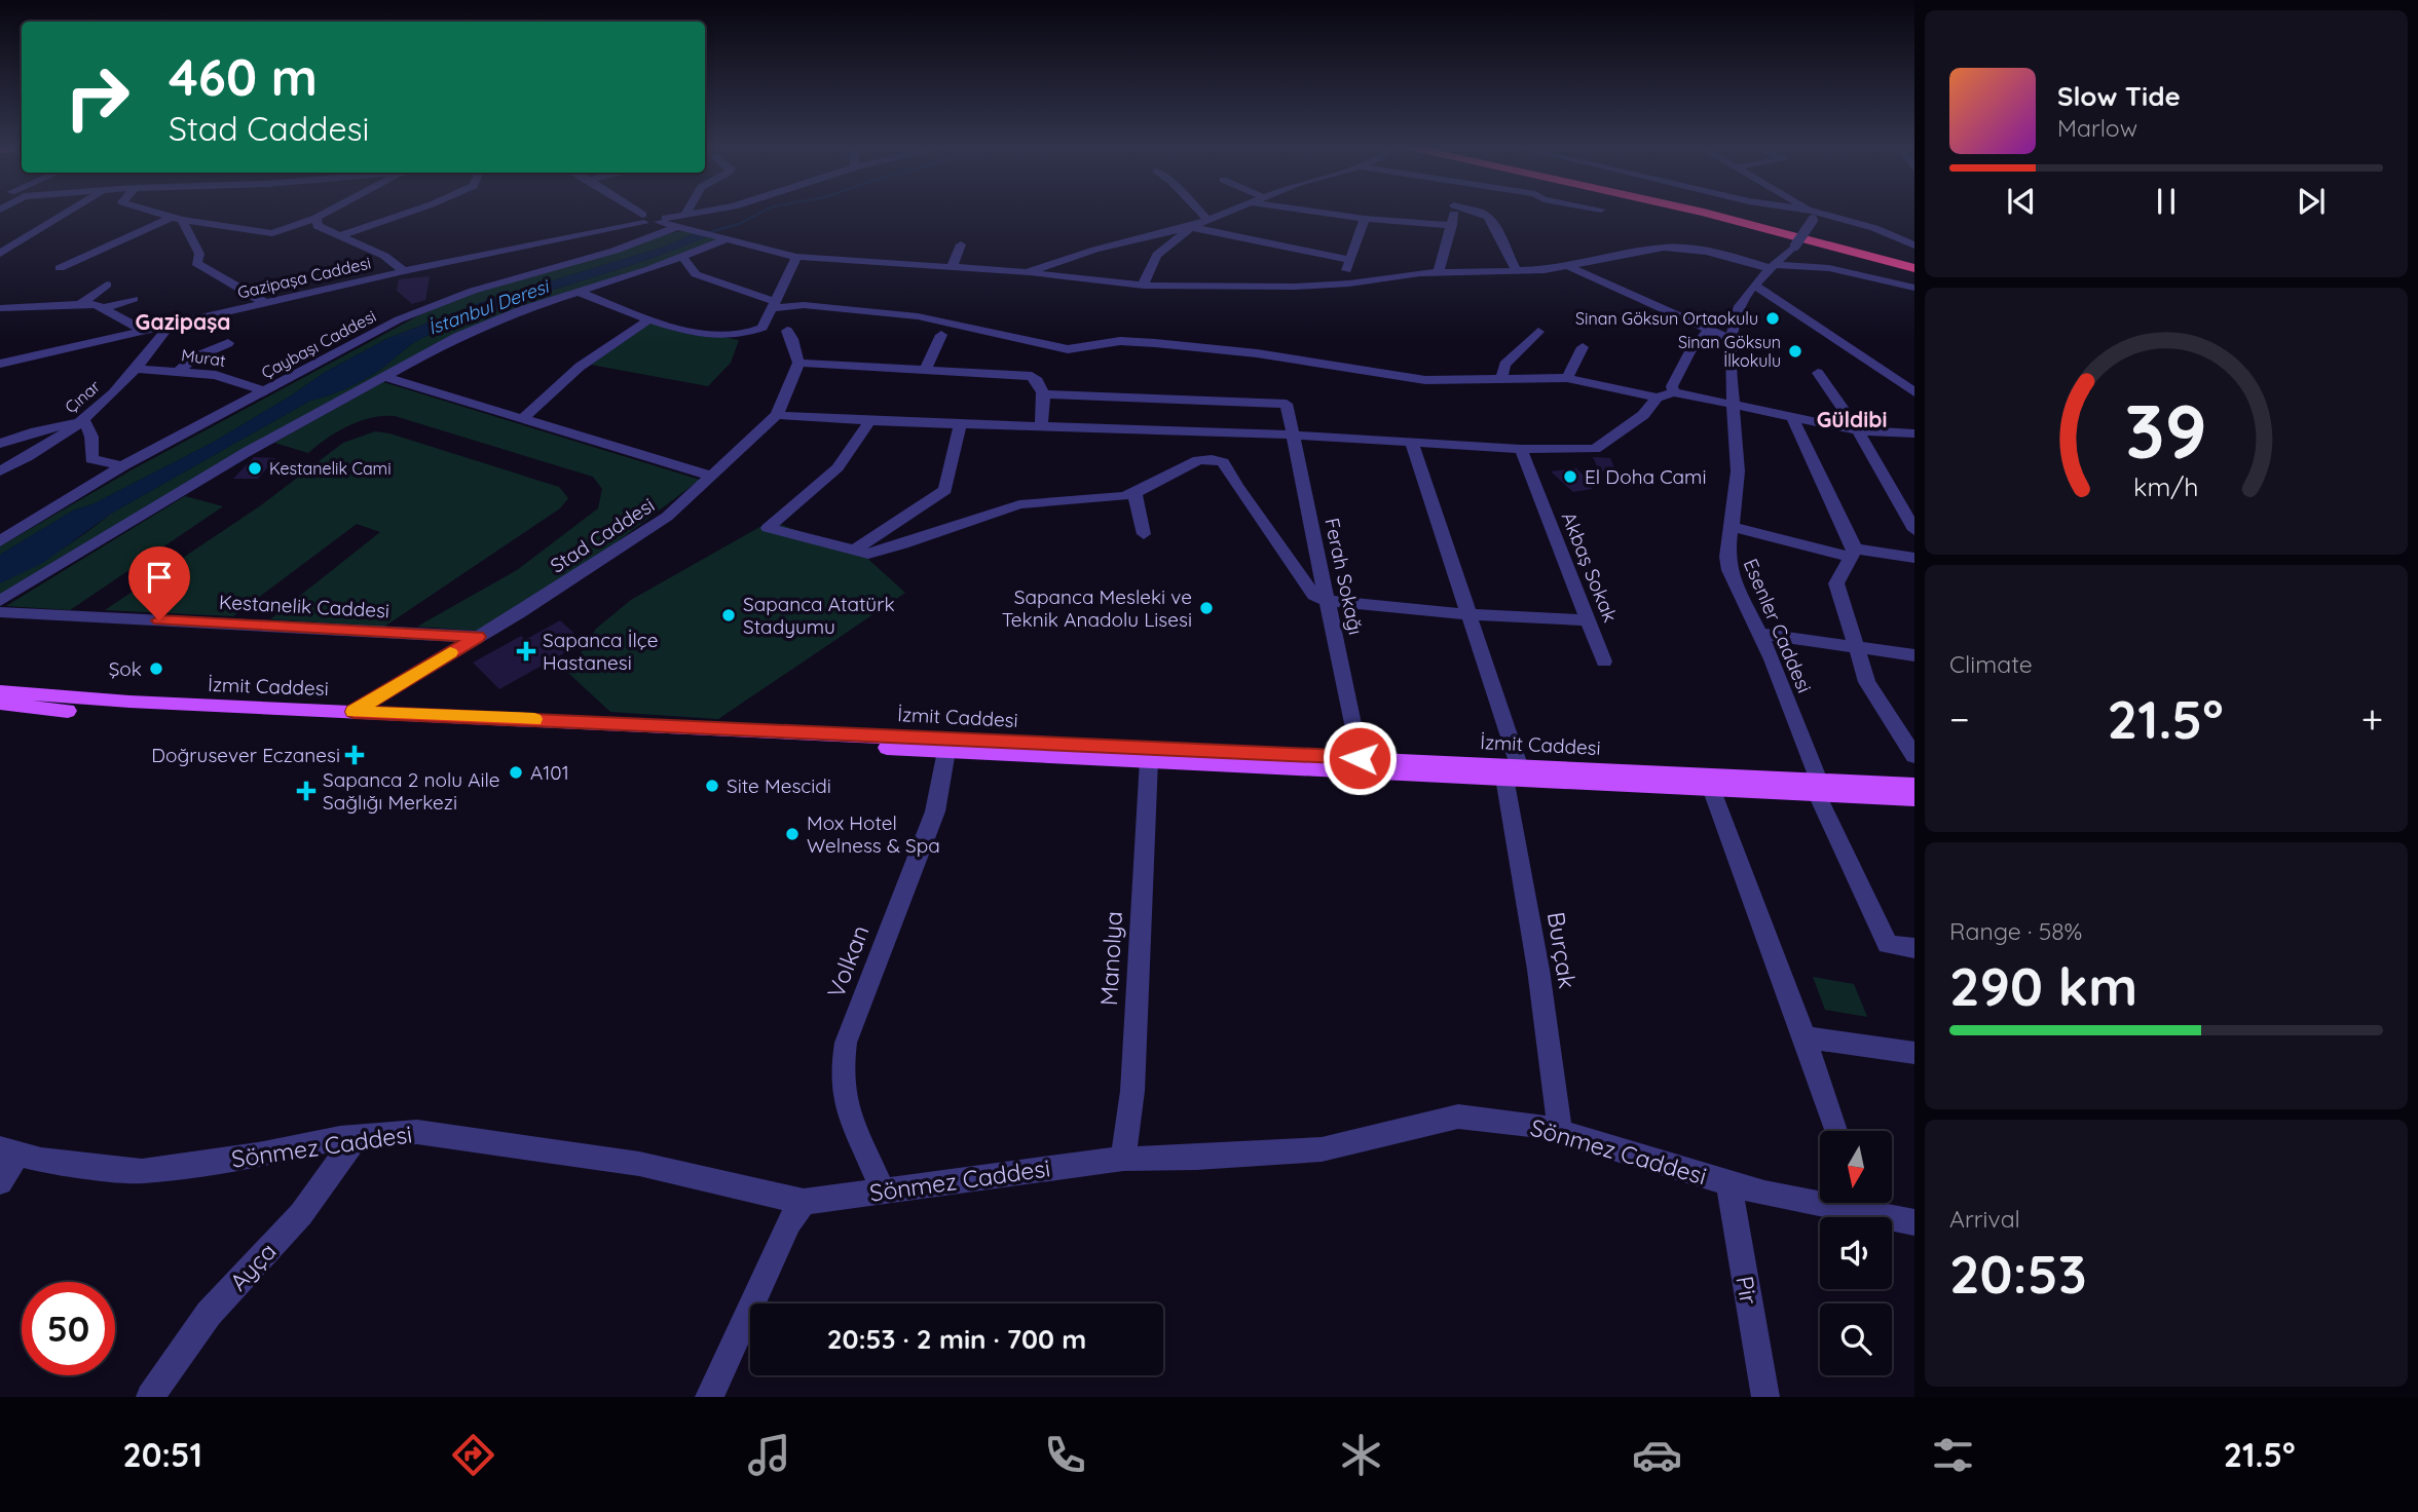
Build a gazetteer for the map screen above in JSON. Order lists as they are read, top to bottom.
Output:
{
  "streets": {
    "main road": ["İzmit Caddesi"],
    "street": [
      "Gazipaşa Caddesi",
      "Çaybaşı Caddesi",
      "Murat",
      "Çınar",
      "Stad Caddesi",
      "Akbaş Sokak",
      "Ferah Sokağı",
      "Kestanelik Caddesi",
      "Esenler Caddesi",
      "Burçak",
      "Manolya",
      "Volkan",
      "Sönmez Caddesi",
      "Ayça",
      "Pir"
    ]
  },
  "crossings": [
    ["Gazipaşa Caddesi", "Çınar"],
    ["Çaybaşı Caddesi", "Murat"],
    ["Murat", "Çınar"],
    ["Stad Caddesi", "Kestanelik Caddesi"],
    ["Stad Caddesi", "İzmit Caddesi"],
    ["Ferah Sokağı", "İzmit Caddesi"],
    ["Esenler Caddesi", "İzmit Caddesi"],
    ["İzmit Caddesi", "Burçak"],
    ["İzmit Caddesi", "Manolya"],
    ["İzmit Caddesi", "Volkan"],
    ["Burçak", "Sönmez Caddesi"],
    ["Manolya", "Sönmez Caddesi"],
    ["Volkan", "Sönmez Caddesi"],
    ["Sönmez Caddesi", "Ayça"],
    ["Sönmez Caddesi", "Pir"]
  ],
  "districts": ["Gazipaşa", "Güldibi"],
  "water": ["İstanbul Deresi"],
  "places": {
    "other": [
      "Sinan Göksun Ortaokulu",
      "Sinan Göksun İlkokulu",
      "Kestanelik Cami",
      "El Doha Cami",
      "Sapanca Mesleki ve Teknik Anadolu Lisesi",
      "Sapanca Atatürk Stadyumu",
      "Şok",
      "A101",
      "Site Mescidi",
      "Mox Hotel Welness & Spa"
    ],
    "health": ["Sapanca İlçe Hastanesi", "Doğrusever Eczanesi", "Sapanca 2 nolu Aile Sağlığı Merkezi"]
  },
  "north": "bottom",
  "page": {
    "turn": ["460 m", "Stad Caddesi"],
    "song": ["Slow Tide", "Marlow"],
    "tile": [
      "Climate",
      ["Range · 58%", "290 km"],
      ["Arrival", "20:53"]
    ],
    "heat": ["−", "21.5°", "+"],
    "limit": "50",
    "trip": "20:53 · 2 min · 700 m",
    "tabs": ["20:51", "21.5°"],
    "gauge": ["39", "km/h"]
  }
}
